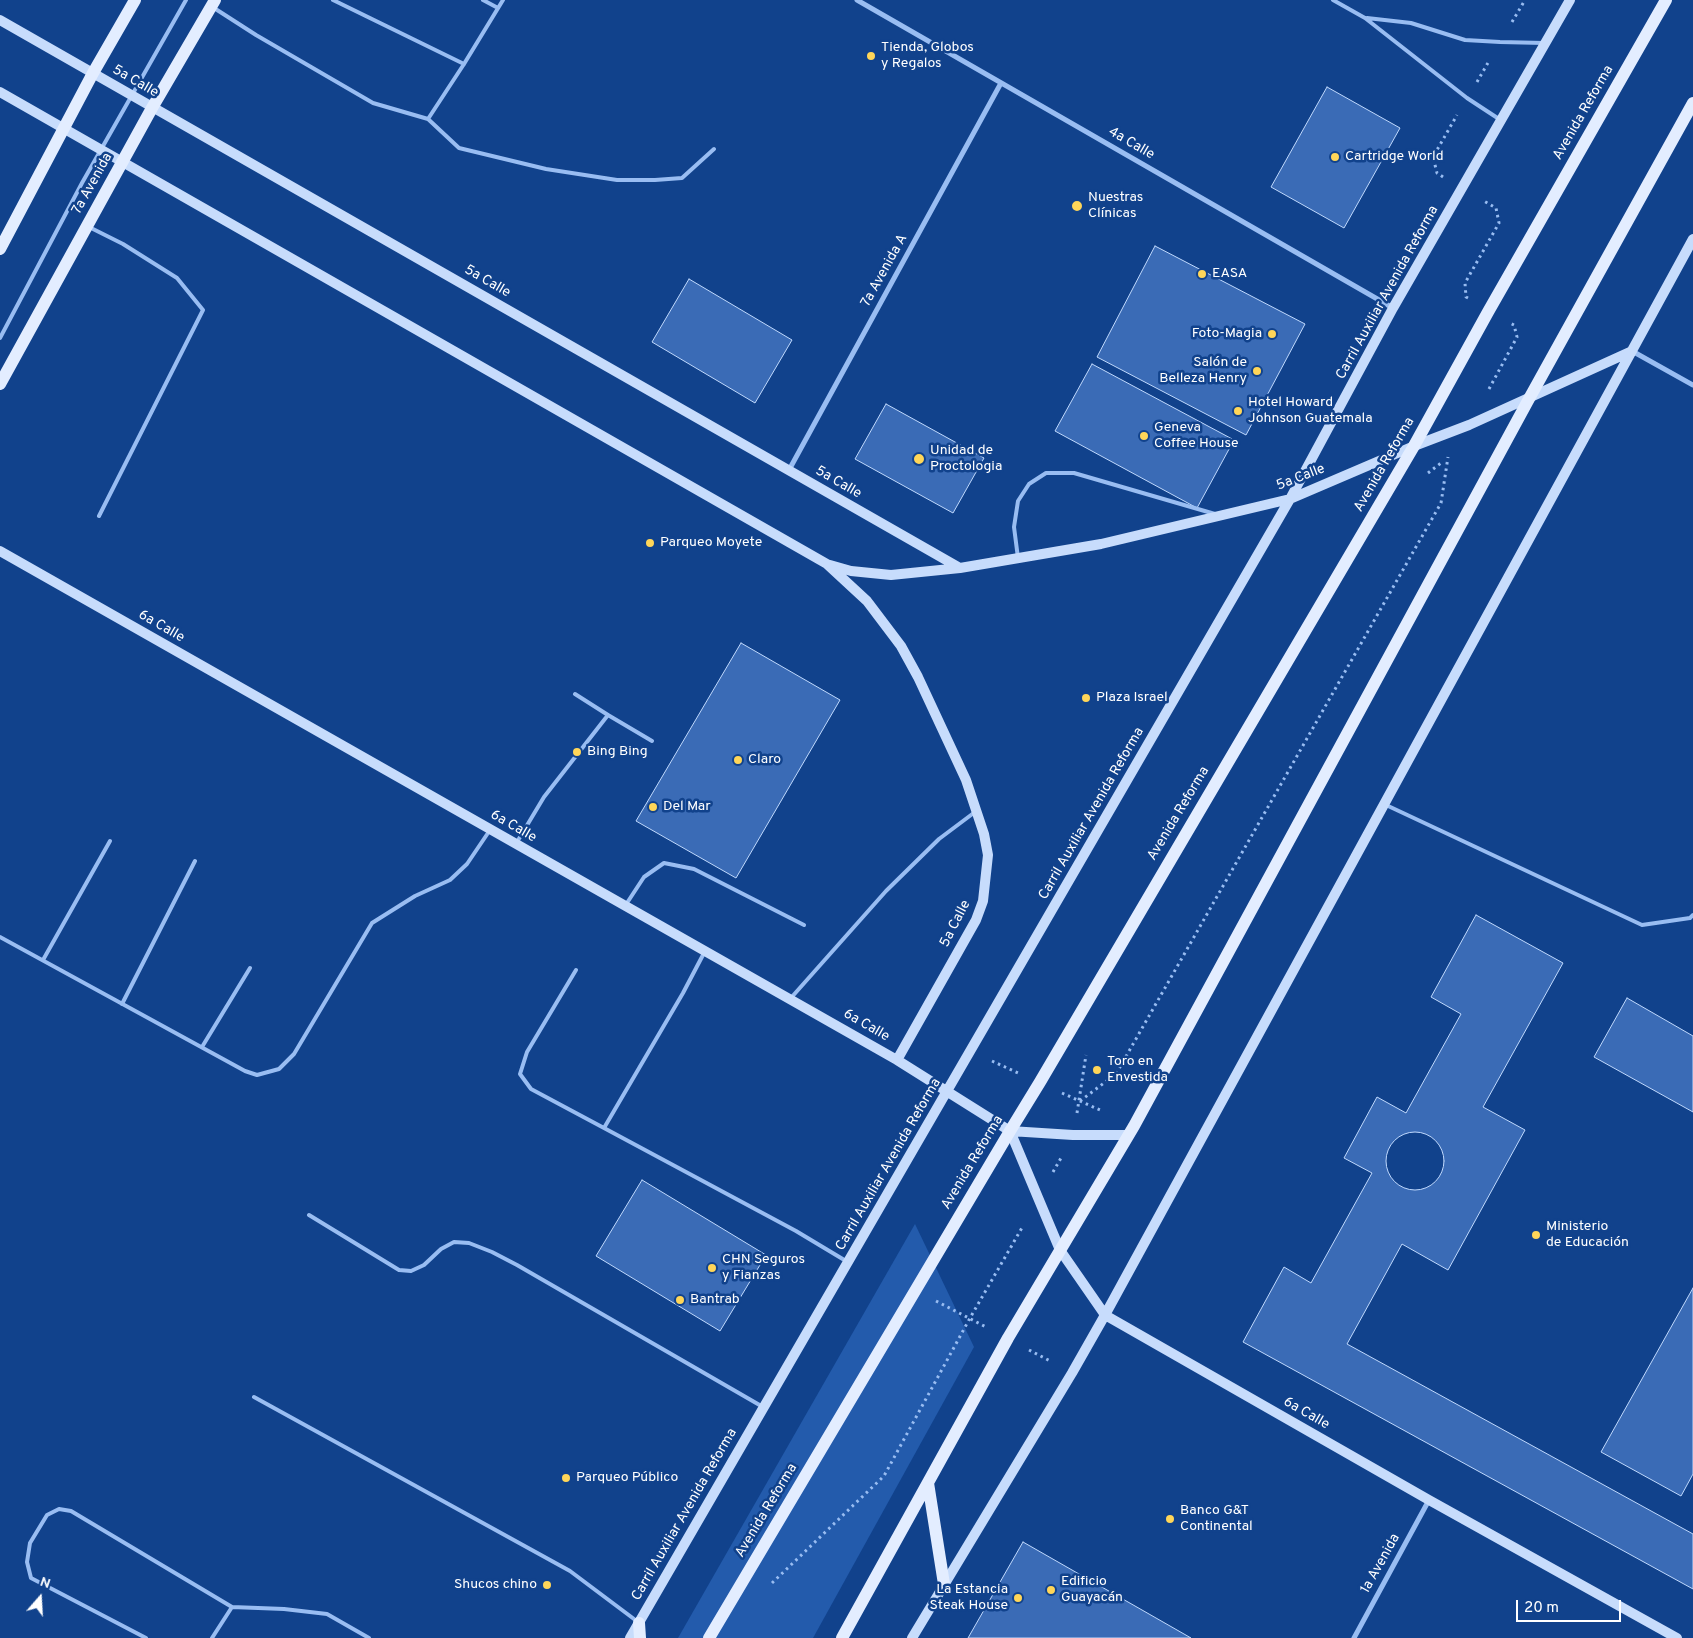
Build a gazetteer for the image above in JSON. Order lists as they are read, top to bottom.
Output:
{
  "streets": {
    "main road": [
      "5a Calle",
      "Avenida Reforma",
      "7a Avenida",
      "Carril Auxiliar Avenida Reforma",
      "6a Calle"
    ],
    "street": ["4a Calle", "7a Avenida A", "1a Avenida"]
  },
  "crossings": [
    ["5a Calle", "Avenida Reforma"],
    ["5a Calle", "7a Avenida"],
    ["5a Calle", "7a Avenida A"],
    ["5a Calle", "Carril Auxiliar Avenida Reforma"],
    ["5a Calle", "6a Calle"],
    ["Avenida Reforma", "6a Calle"],
    ["4a Calle", "7a Avenida A"],
    ["4a Calle", "Carril Auxiliar Avenida Reforma"],
    ["Carril Auxiliar Avenida Reforma", "6a Calle"],
    ["6a Calle", "1a Avenida"]
  ],
  "places": [
    "Tienda, Globos y Regalos",
    "Cartridge World",
    "Nuestras Clínicas",
    "EASA",
    "Foto-Magia",
    "Salón de Belleza Henry",
    "Hotel Howard Johnson Guatemala",
    "Geneva Coffee House",
    "Unidad de Proctologia",
    "Parqueo Moyete",
    "Plaza Israel",
    "Bing Bing",
    "Claro",
    "Del Mar",
    "Toro en Envestida",
    "Ministerio de Educación",
    "CHN Seguros y Fianzas",
    "Bantrab",
    "Parqueo Público",
    "Banco G&T Continental",
    "Shucos chino",
    "Edificio Guayacán",
    "La Estancia Steak House"
  ],
  "scale_bar": "20 m",
  "north": "top"
}
